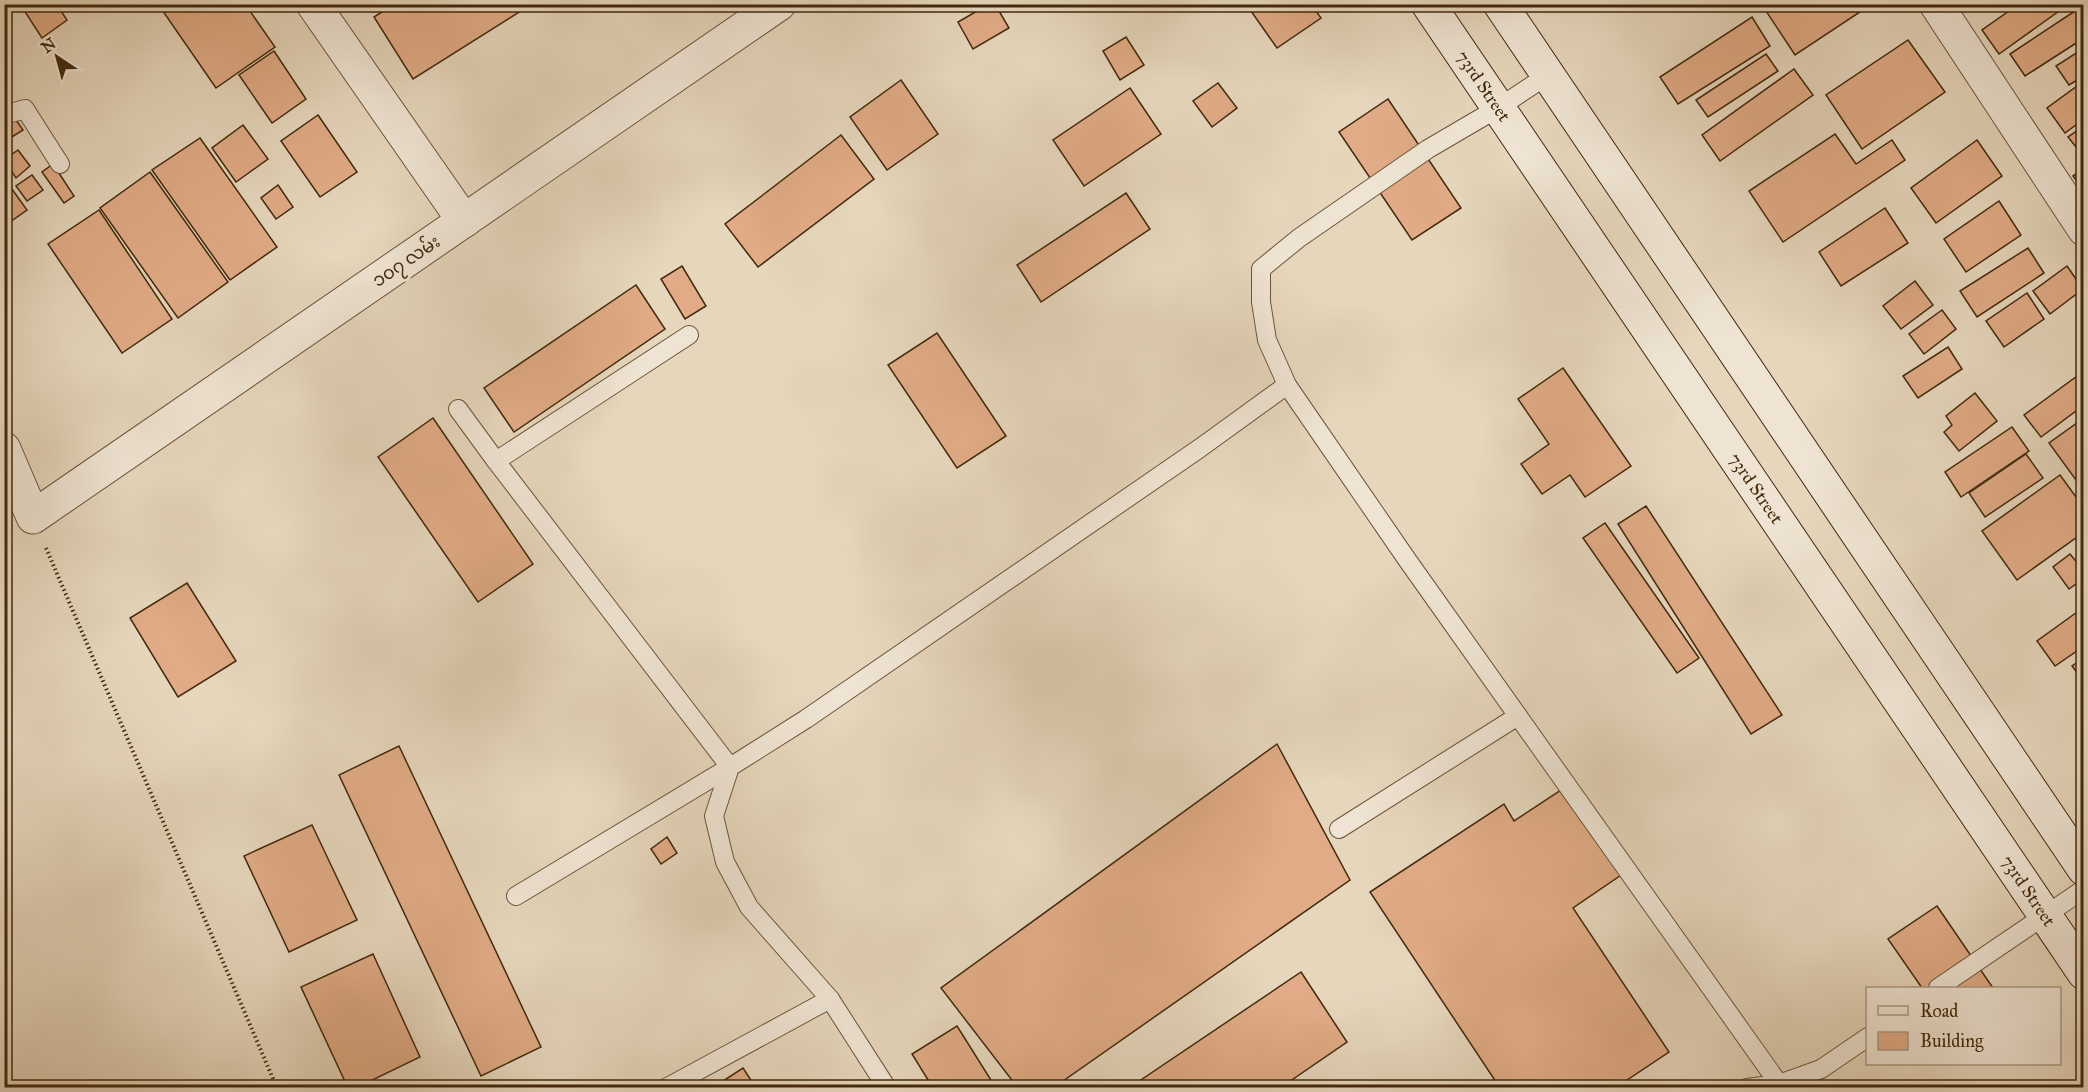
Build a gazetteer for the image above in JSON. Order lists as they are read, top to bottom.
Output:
{
  "streets": {
    "main road": ["73rd Street", "၁၀၇ လမ်း"]
  },
  "legend": ["Road", "Building"],
  "north": "top left"
}
